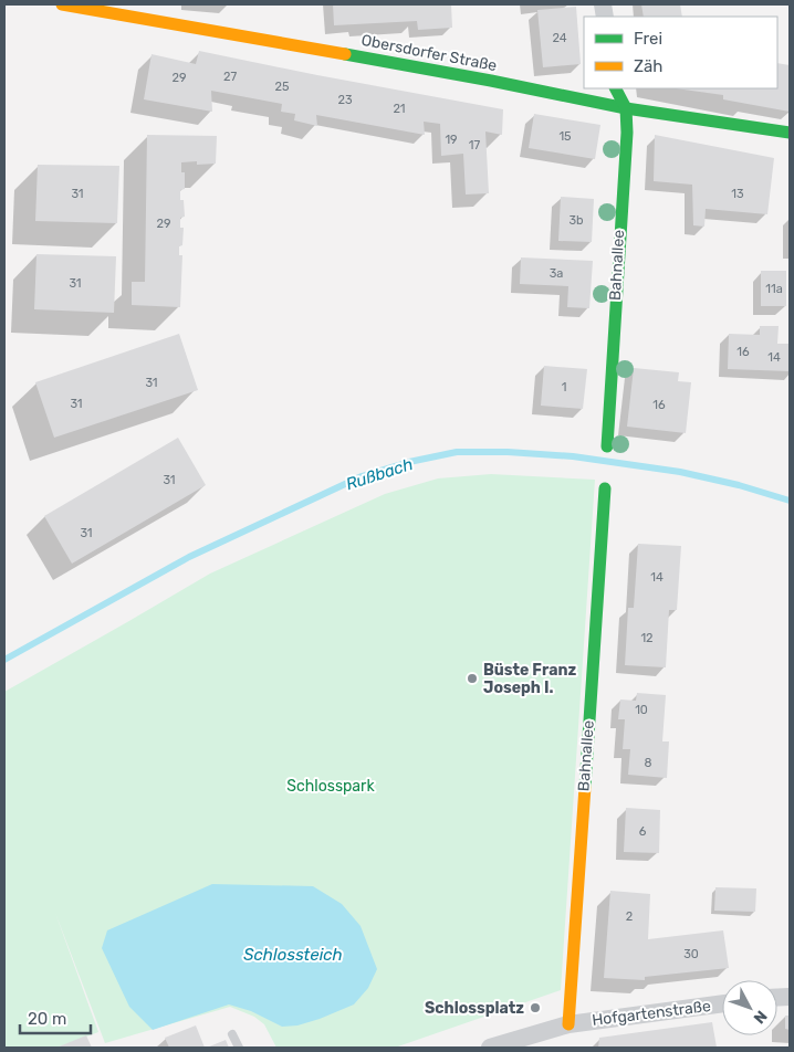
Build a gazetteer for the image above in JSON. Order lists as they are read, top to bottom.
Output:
{
  "streets": {
    "street": ["Obersdorfer Straße", "Bahnallee", "Hofgartenstraße"]
  },
  "crossings": [
    ["Obersdorfer Straße", "Bahnallee"],
    ["Bahnallee", "Hofgartenstraße"]
  ],
  "water": ["Rußbach", "Schlossteich"],
  "parks": ["Schlosspark"],
  "places": ["Büste Franz Joseph I.", "Schlossplatz"],
  "house_numbers": [
    "24",
    "27",
    "29",
    "25",
    "23",
    "21",
    "15",
    "19",
    "17",
    "31",
    "13",
    "3b",
    "29",
    "3a",
    "31",
    "11a",
    "16",
    "14",
    "31",
    "1",
    "31",
    "16",
    "31",
    "31",
    "14",
    "12",
    "10",
    "8",
    "6",
    "2",
    "30"
  ],
  "legend": ["Frei", "Zäh"],
  "scale_bar": "20 m",
  "north": "bottom right"
}
